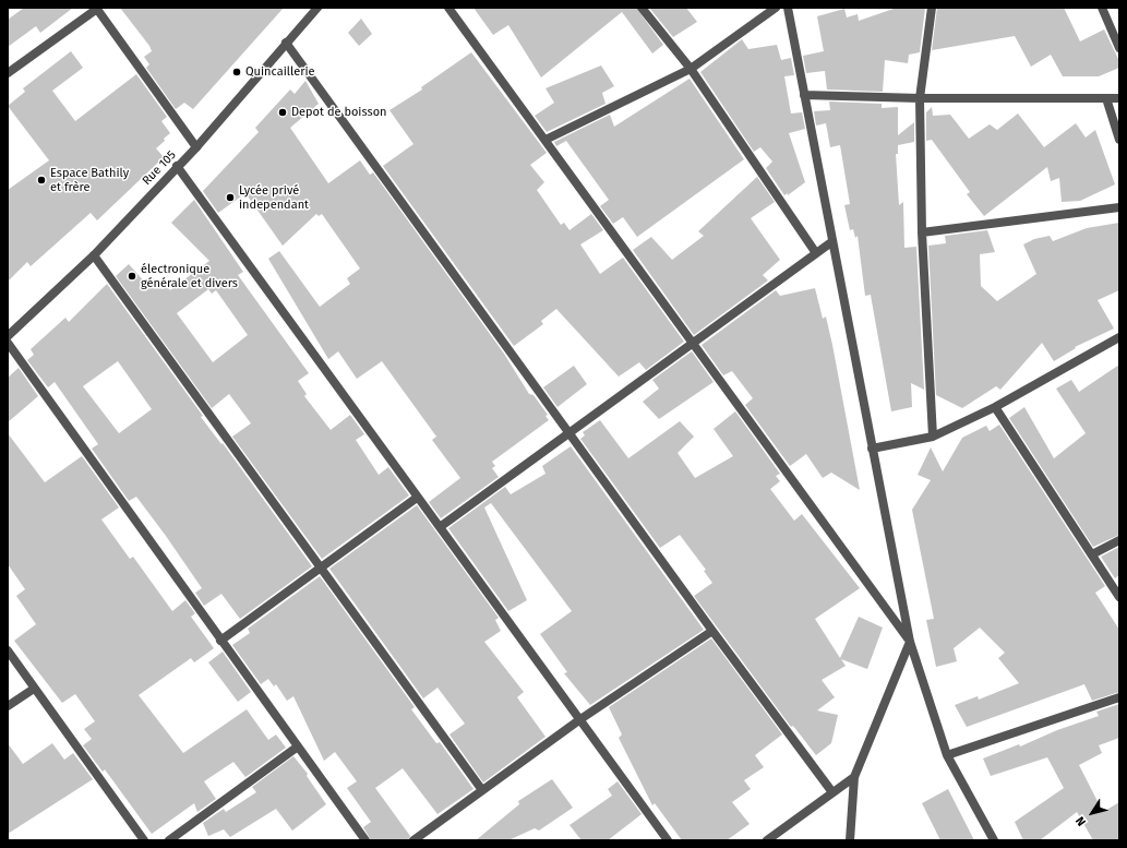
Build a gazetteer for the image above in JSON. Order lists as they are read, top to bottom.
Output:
{
  "streets": {
    "street": ["Rue 105"]
  },
  "places": [
    "Quincaillerie",
    "Depot de boisson",
    "Espace Bathily et frère",
    "Lycée privé independant",
    "électronique générale et divers"
  ],
  "north": "bottom left"
}
